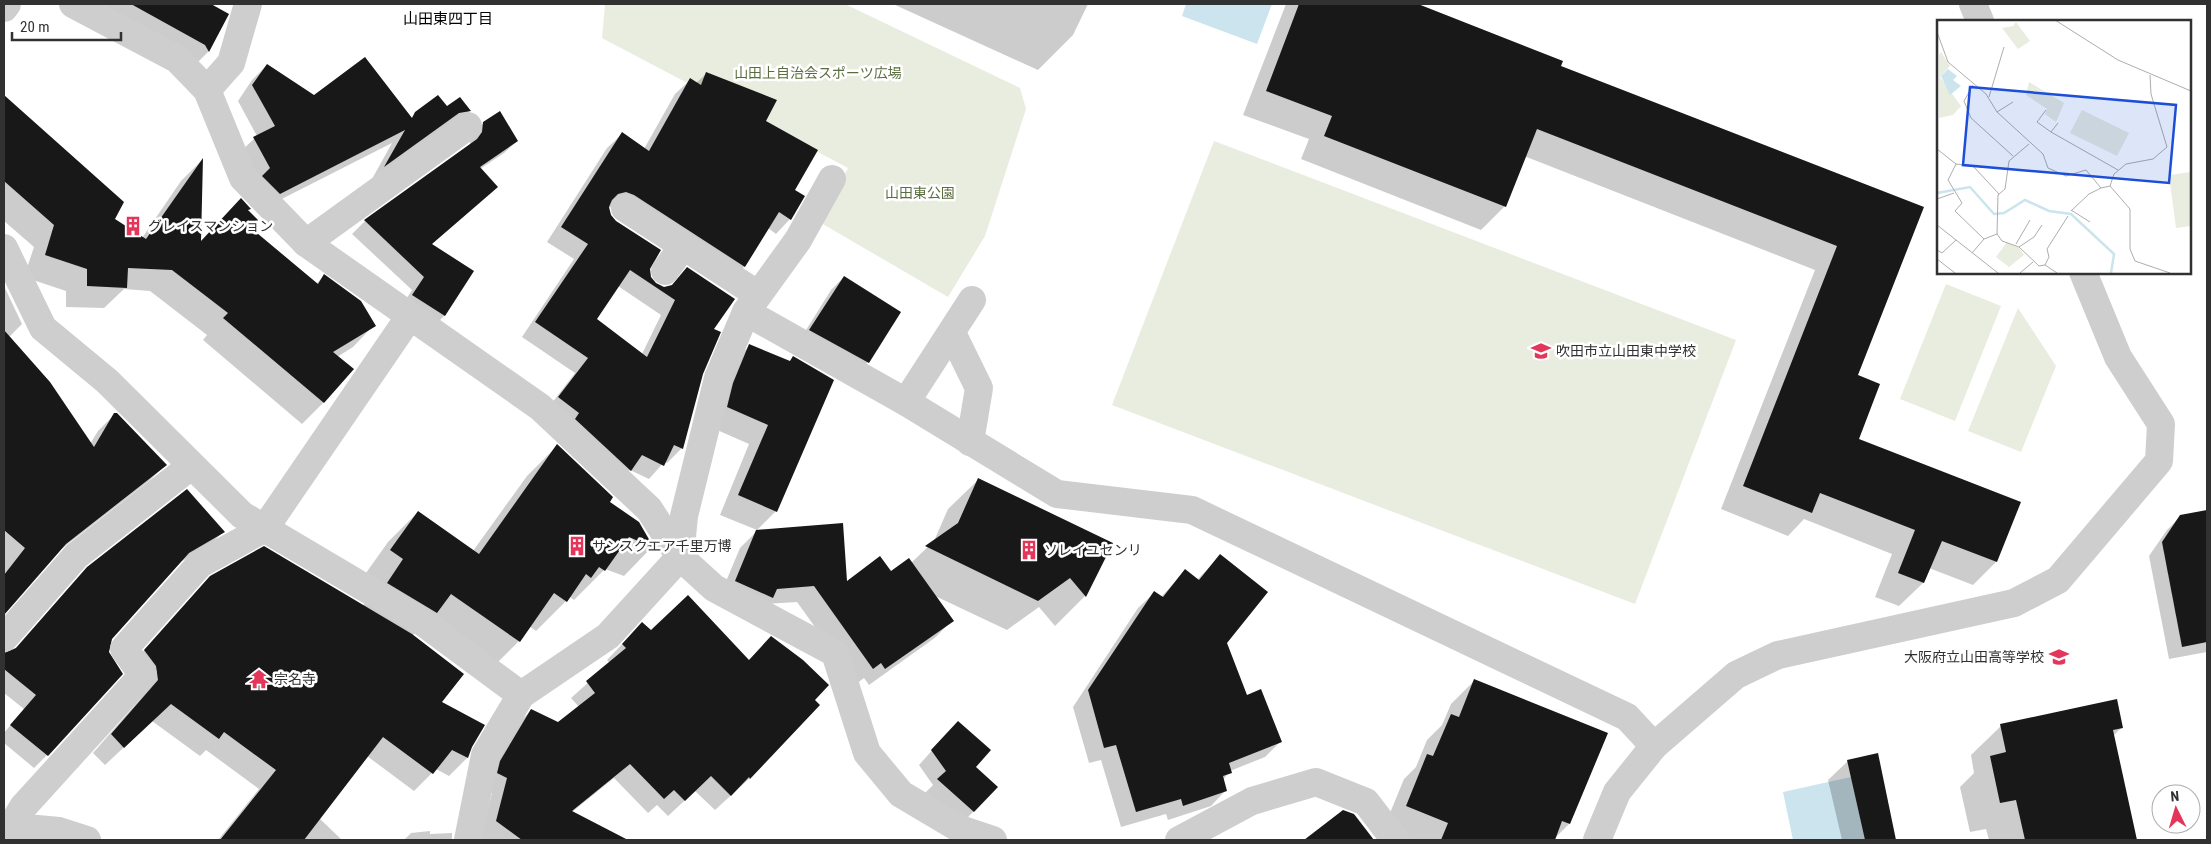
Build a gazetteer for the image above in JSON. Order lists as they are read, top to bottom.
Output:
{
  "districts": ["山田東四丁目"],
  "parks": ["山田上自治会スポーツ広場", "山田東公園"],
  "places": {
    "building": ["グレイスマンション", "サンスクエア千里万博", "ソレイユセンリ"],
    "school or university": ["吹田市立山田東中学校", "大阪府立山田高等学校"],
    "temple": ["宗名寺"]
  },
  "scale_bar": "20 m",
  "north": "top"
}
